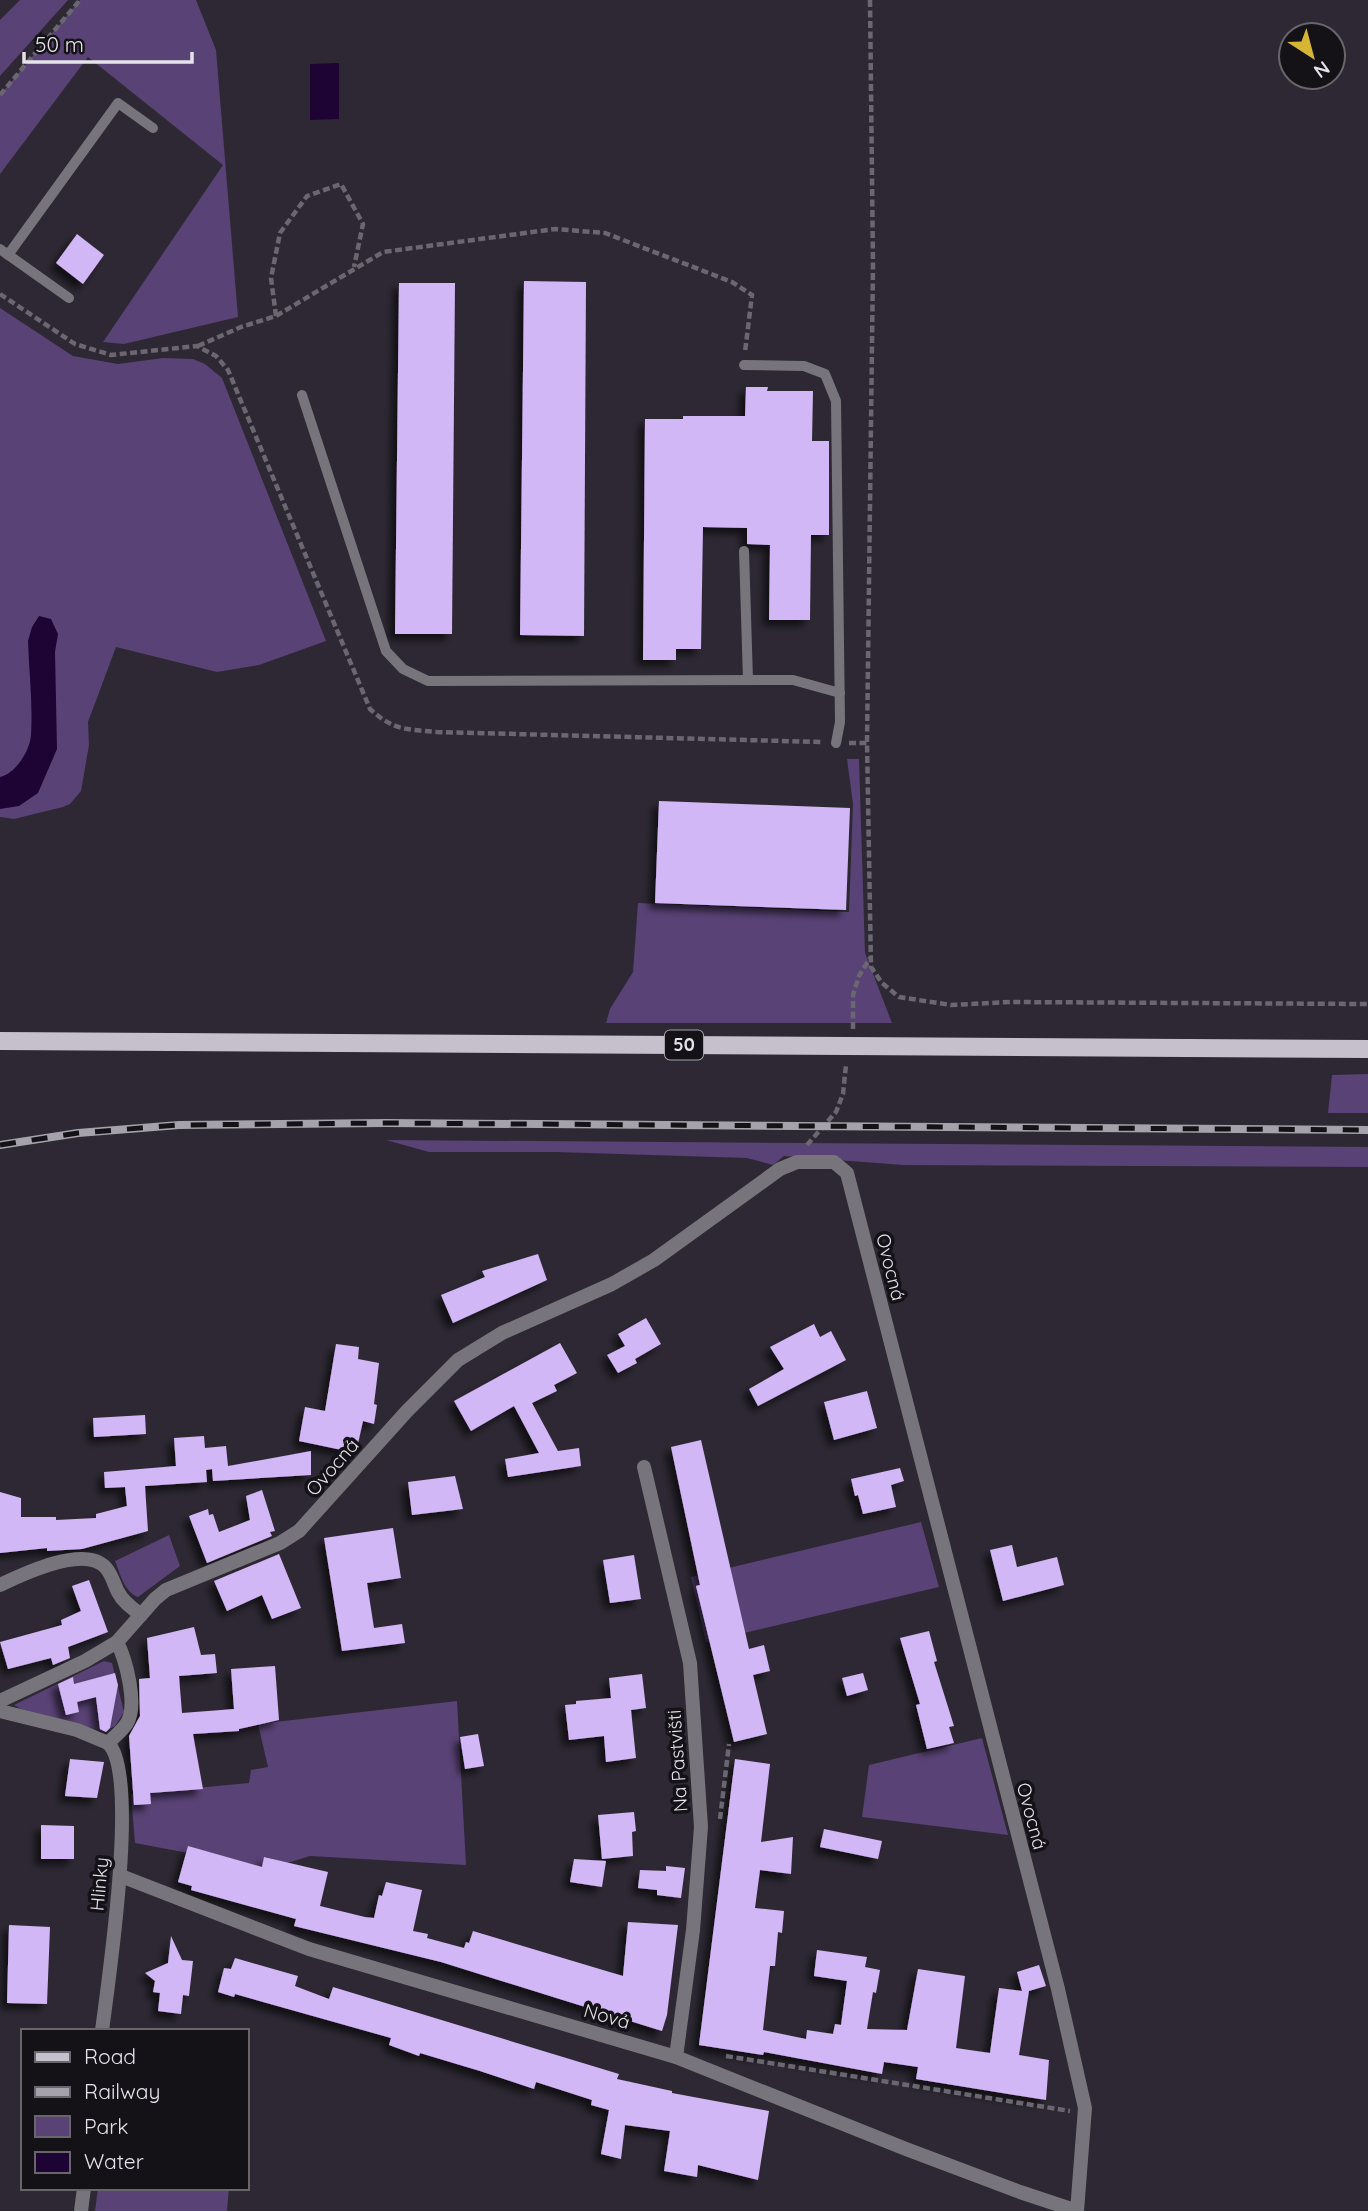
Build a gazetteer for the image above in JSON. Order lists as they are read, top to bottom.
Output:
{
  "streets": {
    "main road": ["50"],
    "street": [
      "Ovocná",
      "Na Pastvišti",
      "Hlinky",
      "Nová"
    ]
  },
  "crossings": [
    ["Ovocná", "Nová"],
    ["Na Pastvišti", "Nová"],
    ["Hlinky", "Nová"]
  ],
  "legend": [
    "Road",
    "Railway",
    "Park",
    "Water"
  ],
  "scale_bar": "50 m",
  "north": "bottom right"
}
